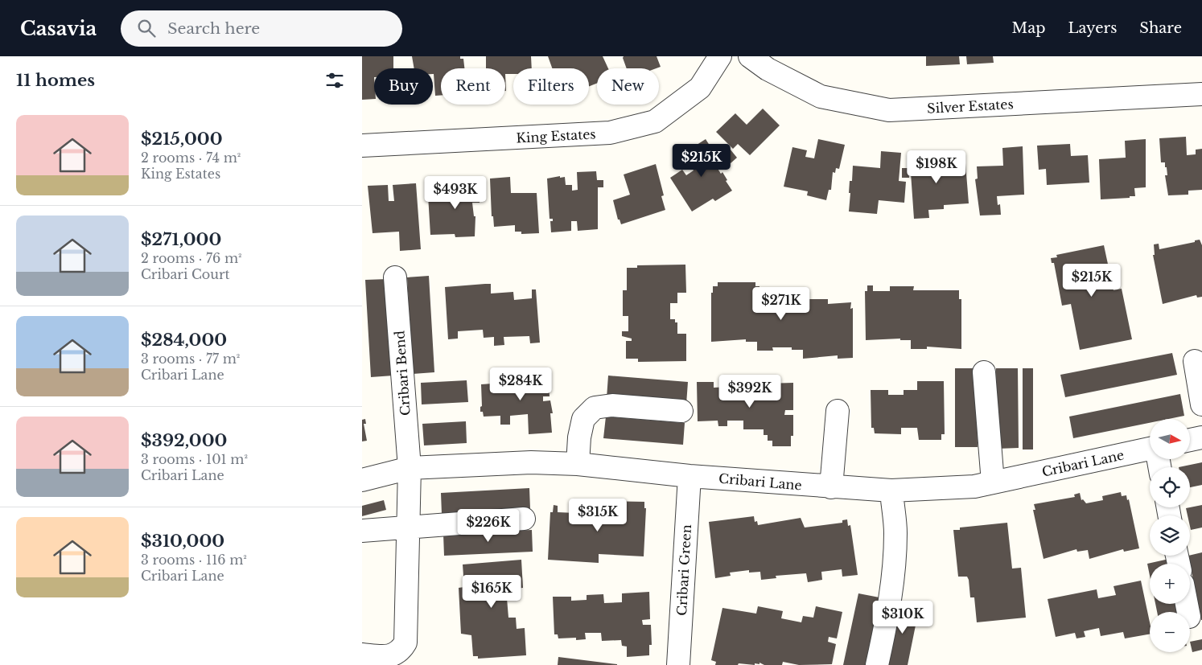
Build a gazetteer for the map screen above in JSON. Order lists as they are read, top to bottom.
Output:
{
  "streets": {
    "street": [
      "Silver Estates",
      "King Estates",
      "Cribari Bend",
      "Cribari Lane",
      "Cribari Green"
    ]
  },
  "crossings": [
    ["Cribari Bend", "Cribari Lane"],
    ["Cribari Lane", "Cribari Green"]
  ],
  "north": "right",
  "page": {
    "header": "Casavia",
    "search": "Search here",
    "nav": ["Map", "Layers", "Share"],
    "heading": "11 homes",
    "chip": [
      "Buy",
      "Rent",
      "Filters",
      "New"
    ],
    "list": [
      {
        "name": "$215,000",
        "note": "2 rooms · 74 m² · King Estates"
      },
      {
        "name": "$271,000",
        "note": "2 rooms · 76 m² · Cribari Court"
      },
      {
        "name": "$284,000",
        "note": "3 rooms · 77 m² · Cribari Lane"
      },
      {
        "name": "$392,000",
        "note": "3 rooms · 101 m² · Cribari Lane"
      },
      {
        "name": "$310,000",
        "note": "3 rooms · 116 m² · Cribari Lane"
      }
    ],
    "price": [
      "$215K",
      "$198K",
      "$493K",
      "$215K",
      "$271K",
      "$284K",
      "$392K",
      "$315K",
      "$226K",
      "$165K",
      "$310K"
    ],
    "map_buttons": ["+", "−"]
  }
}
